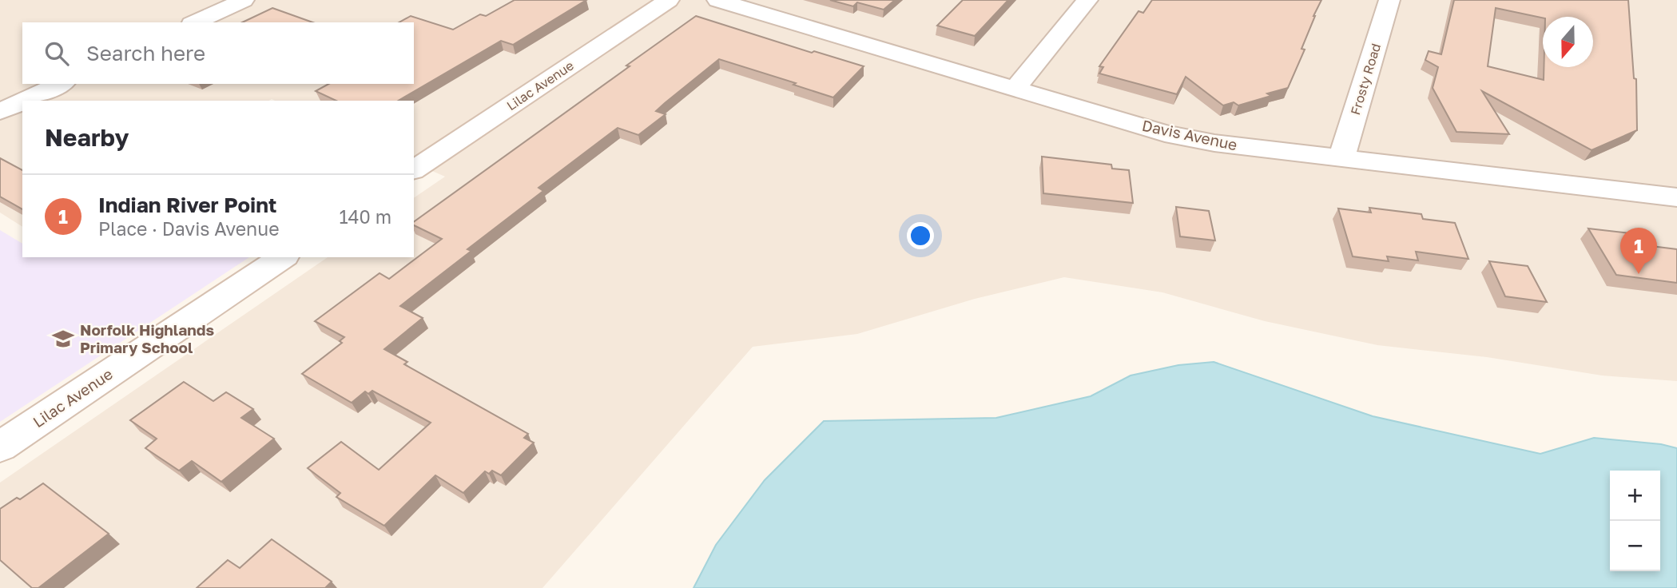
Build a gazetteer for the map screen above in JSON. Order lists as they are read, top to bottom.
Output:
{
  "streets": {
    "street": ["Frosty Road", "Lilac Avenue", "Davis Avenue"]
  },
  "crossings": [
    ["Frosty Road", "Davis Avenue"]
  ],
  "places": {
    "school or university": ["Norfolk Highlands Primary School"]
  },
  "north": "bottom",
  "page": {
    "search": "Search here",
    "heading": "Nearby",
    "list": [
      {
        "mark": "1",
        "name": "Indian River Point",
        "note": "Place · Davis Avenue",
        "value": "140 m"
      }
    ],
    "pins": "1",
    "map_buttons": ["+", "−"]
  }
}
